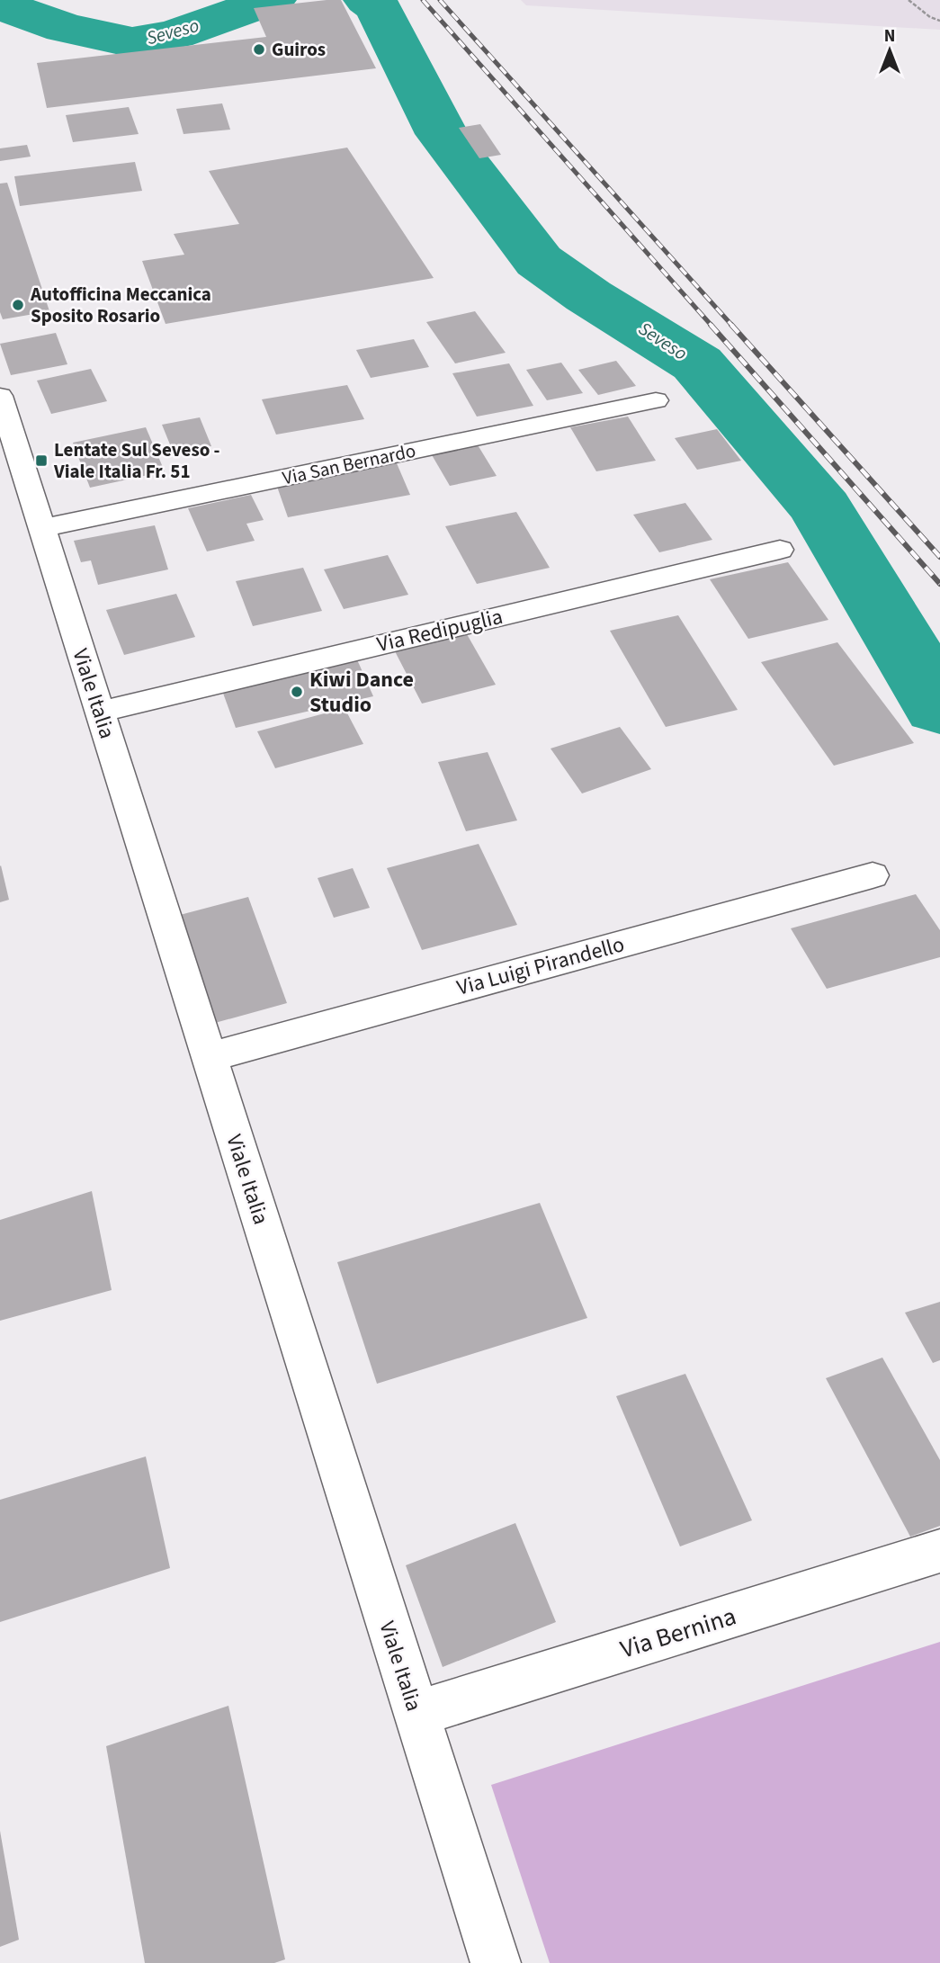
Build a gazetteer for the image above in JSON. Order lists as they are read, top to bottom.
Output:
{
  "streets": {
    "street": [
      "Via San Bernardo",
      "Via Redipuglia",
      "Viale Italia",
      "Via Luigi Pirandello",
      "Via Bernina"
    ]
  },
  "crossings": [
    ["Via San Bernardo", "Viale Italia"],
    ["Via Redipuglia", "Viale Italia"],
    ["Viale Italia", "Via Luigi Pirandello"],
    ["Viale Italia", "Via Bernina"]
  ],
  "water": ["Seveso"],
  "places": {
    "other": ["Guiros", "Autofficina Meccanica Sposito Rosario", "Kiwi Dance Studio"],
    "transit": ["Lentate Sul Seveso - Viale Italia Fr. 51"]
  },
  "north": "top"
}
